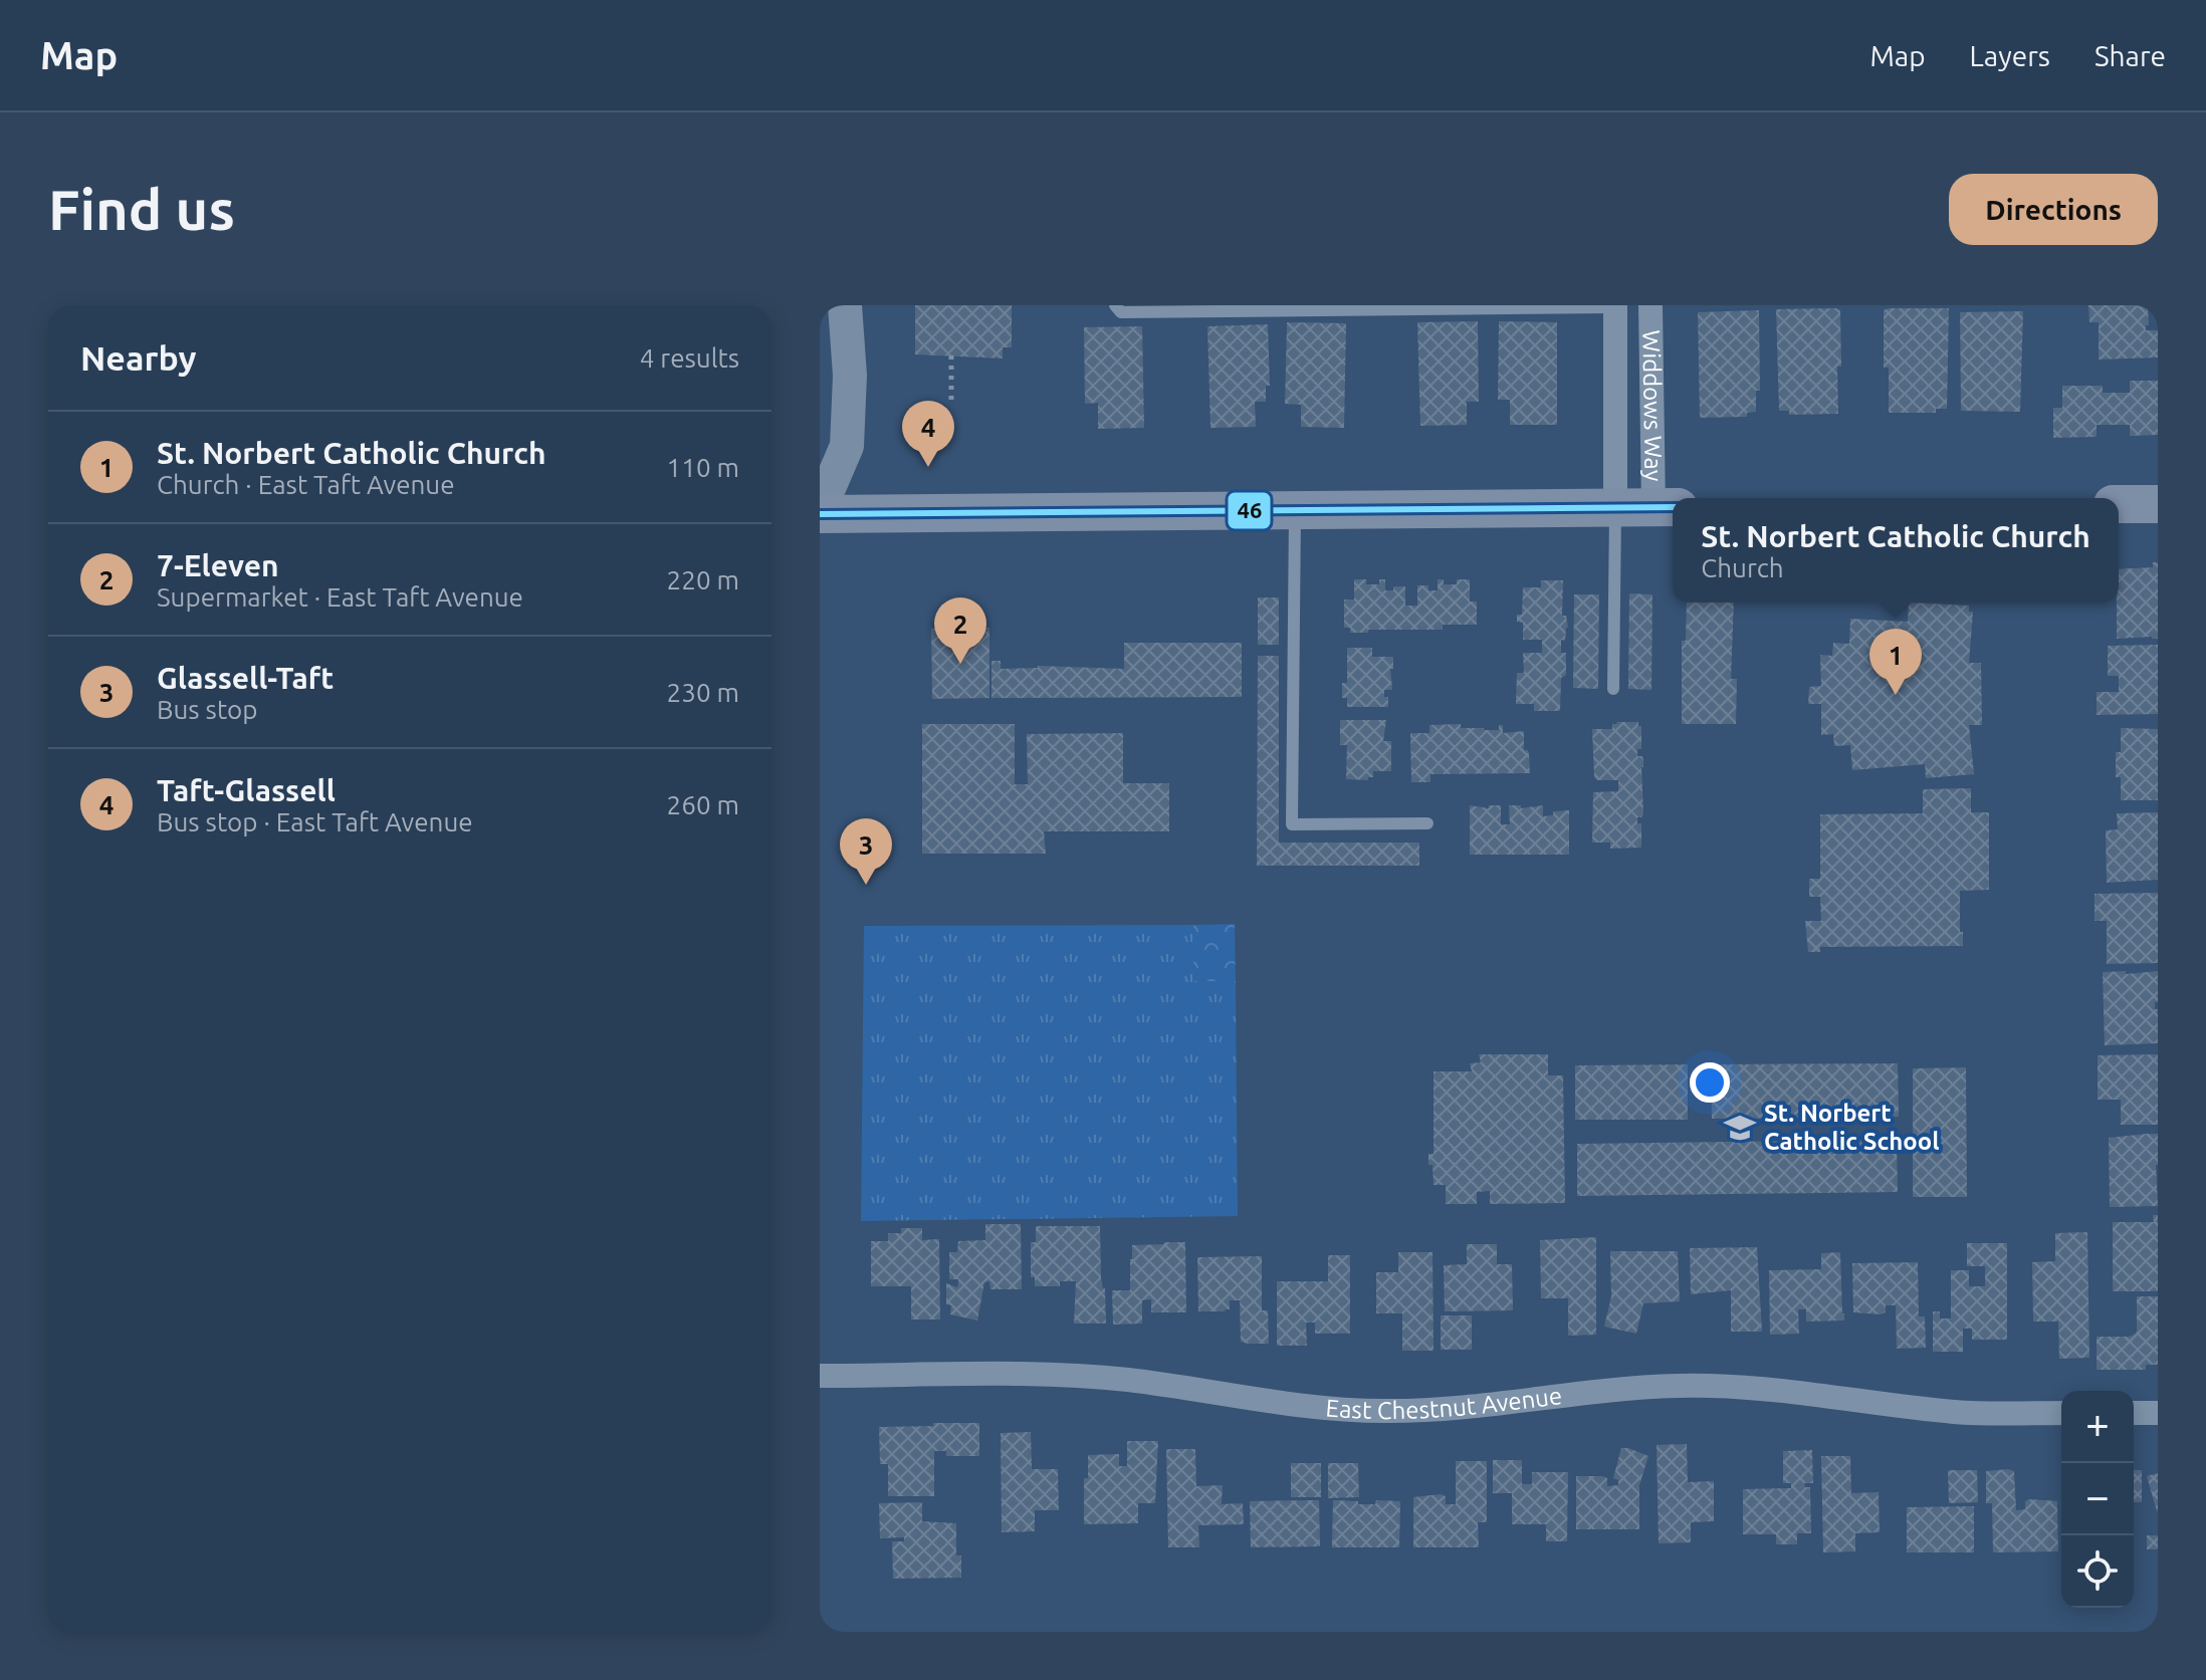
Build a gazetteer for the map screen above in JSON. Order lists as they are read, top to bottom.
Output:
{
  "streets": {
    "street": ["Widdows Way", "East Chestnut Avenue"]
  },
  "places": {
    "school or university": ["St. Norbert Catholic School"]
  },
  "lines": ["transit line 46"],
  "page": {
    "header": "Map",
    "nav": ["Map", "Layers", "Share"],
    "buttons": "Directions",
    "title": "Find us",
    "heading": ["Nearby", "4 results"],
    "pins": [
      "4",
      "2",
      "1",
      "3"
    ],
    "list": [
      {
        "mark": "1",
        "name": "St. Norbert Catholic Church",
        "note": "Church · East Taft Avenue",
        "value": "110 m"
      },
      {
        "mark": "2",
        "name": "7-Eleven",
        "note": "Supermarket · East Taft Avenue",
        "value": "220 m"
      },
      {
        "mark": "3",
        "name": "Glassell-Taft",
        "note": "Bus stop",
        "value": "230 m"
      },
      {
        "mark": "4",
        "name": "Taft-Glassell",
        "note": "Bus stop · East Taft Avenue",
        "value": "260 m"
      }
    ],
    "popup": ["St. Norbert Catholic Church", "Church"],
    "map_buttons": ["+", "−"]
  }
}
